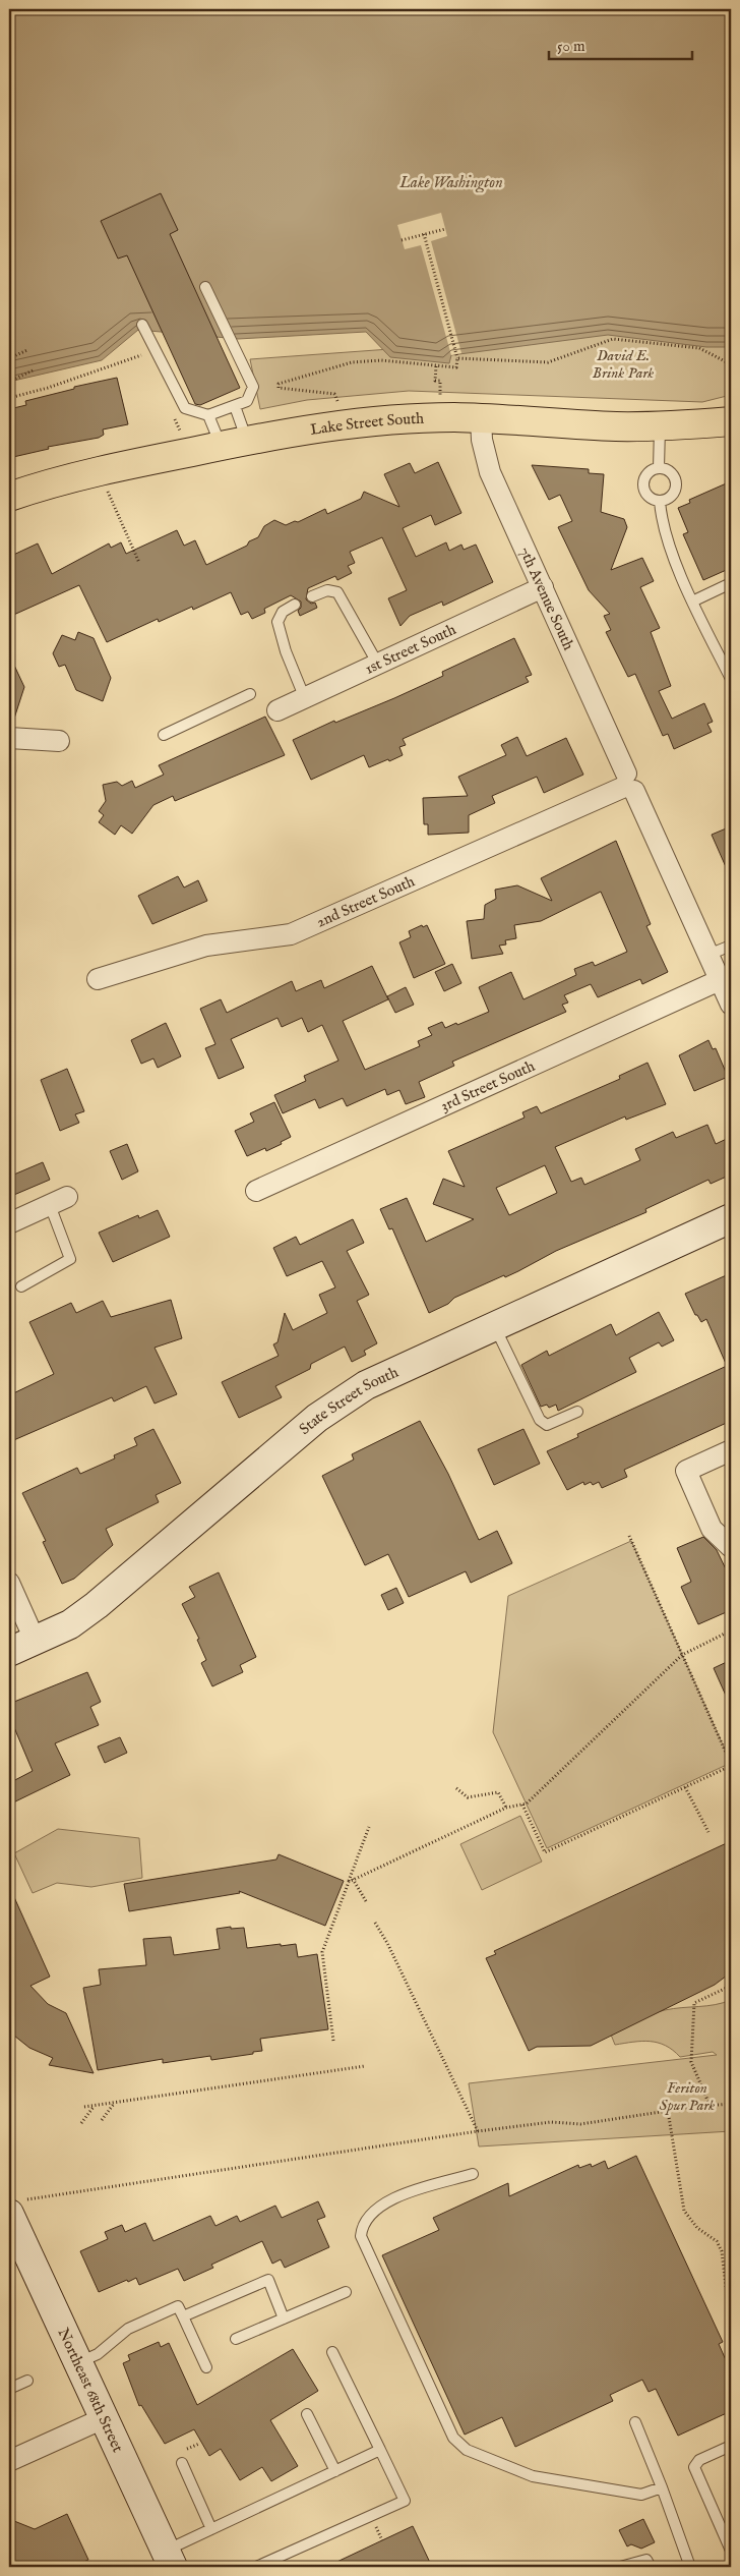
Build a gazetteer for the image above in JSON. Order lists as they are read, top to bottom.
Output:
{
  "streets": {
    "main road": ["Lake Street South"],
    "street": [
      "7th Avenue South",
      "1st Street South",
      "2nd Street South",
      "3rd Street South",
      "State Street South",
      "Northeast 68th Street"
    ]
  },
  "crossings": [
    ["Lake Street South", "7th Avenue South"],
    ["7th Avenue South", "1st Street South"],
    ["7th Avenue South", "2nd Street South"],
    ["7th Avenue South", "3rd Street South"]
  ],
  "water": ["Lake Washington"],
  "parks": ["David E. Brink Park", "Feriton Spur Park"],
  "scale_bar": "50 m"
}
